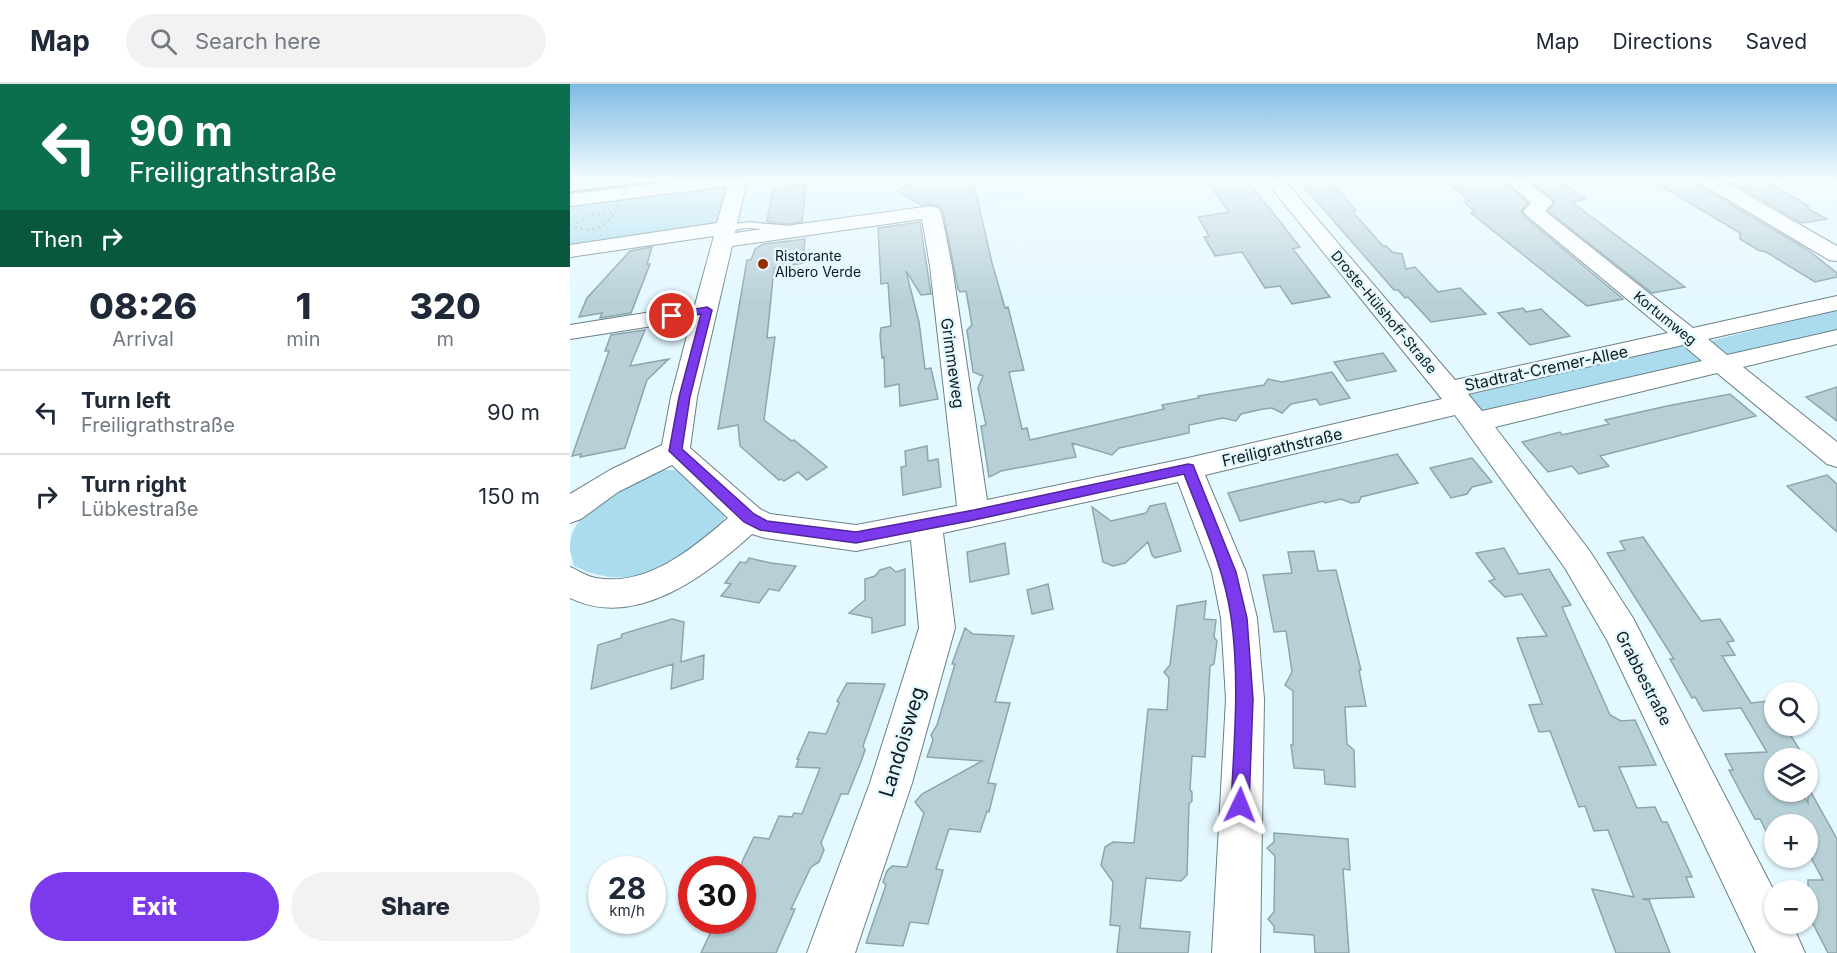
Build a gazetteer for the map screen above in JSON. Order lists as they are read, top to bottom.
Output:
{
  "streets": {
    "street": [
      "Droste-Hülshoff-Straße",
      "Kortumweg",
      "Grimmeweg",
      "Stadtrat-Cremer-Allee",
      "Freiligrathstraße",
      "Grabbestraße",
      "Landoisweg"
    ]
  },
  "crossings": [
    ["Droste-Hülshoff-Straße", "Stadtrat-Cremer-Allee"],
    ["Droste-Hülshoff-Straße", "Freiligrathstraße"],
    ["Droste-Hülshoff-Straße", "Grabbestraße"],
    ["Kortumweg", "Stadtrat-Cremer-Allee"],
    ["Grimmeweg", "Freiligrathstraße"],
    ["Stadtrat-Cremer-Allee", "Freiligrathstraße"],
    ["Stadtrat-Cremer-Allee", "Grabbestraße"],
    ["Freiligrathstraße", "Grabbestraße"],
    ["Freiligrathstraße", "Landoisweg"]
  ],
  "places": ["Ristorante Albero Verde"],
  "page": {
    "header": "Map",
    "search": "Search here",
    "nav": ["Map", "Directions", "Saved"],
    "turn": ["90 m", "Freiligrathstraße"],
    "then": "Then",
    "eta": [
      "08:26",
      "Arrival",
      "1",
      "min",
      "320",
      "m"
    ],
    "list": [
      {
        "name": "Turn left",
        "note": "Freiligrathstraße",
        "value": "90 m"
      },
      {
        "name": "Turn right",
        "note": "Lübkestraße",
        "value": "150 m"
      }
    ],
    "map_buttons": ["+", "−"],
    "speed": "28 km/h",
    "limit": "30",
    "buttons": ["Exit", "Share"]
  }
}
